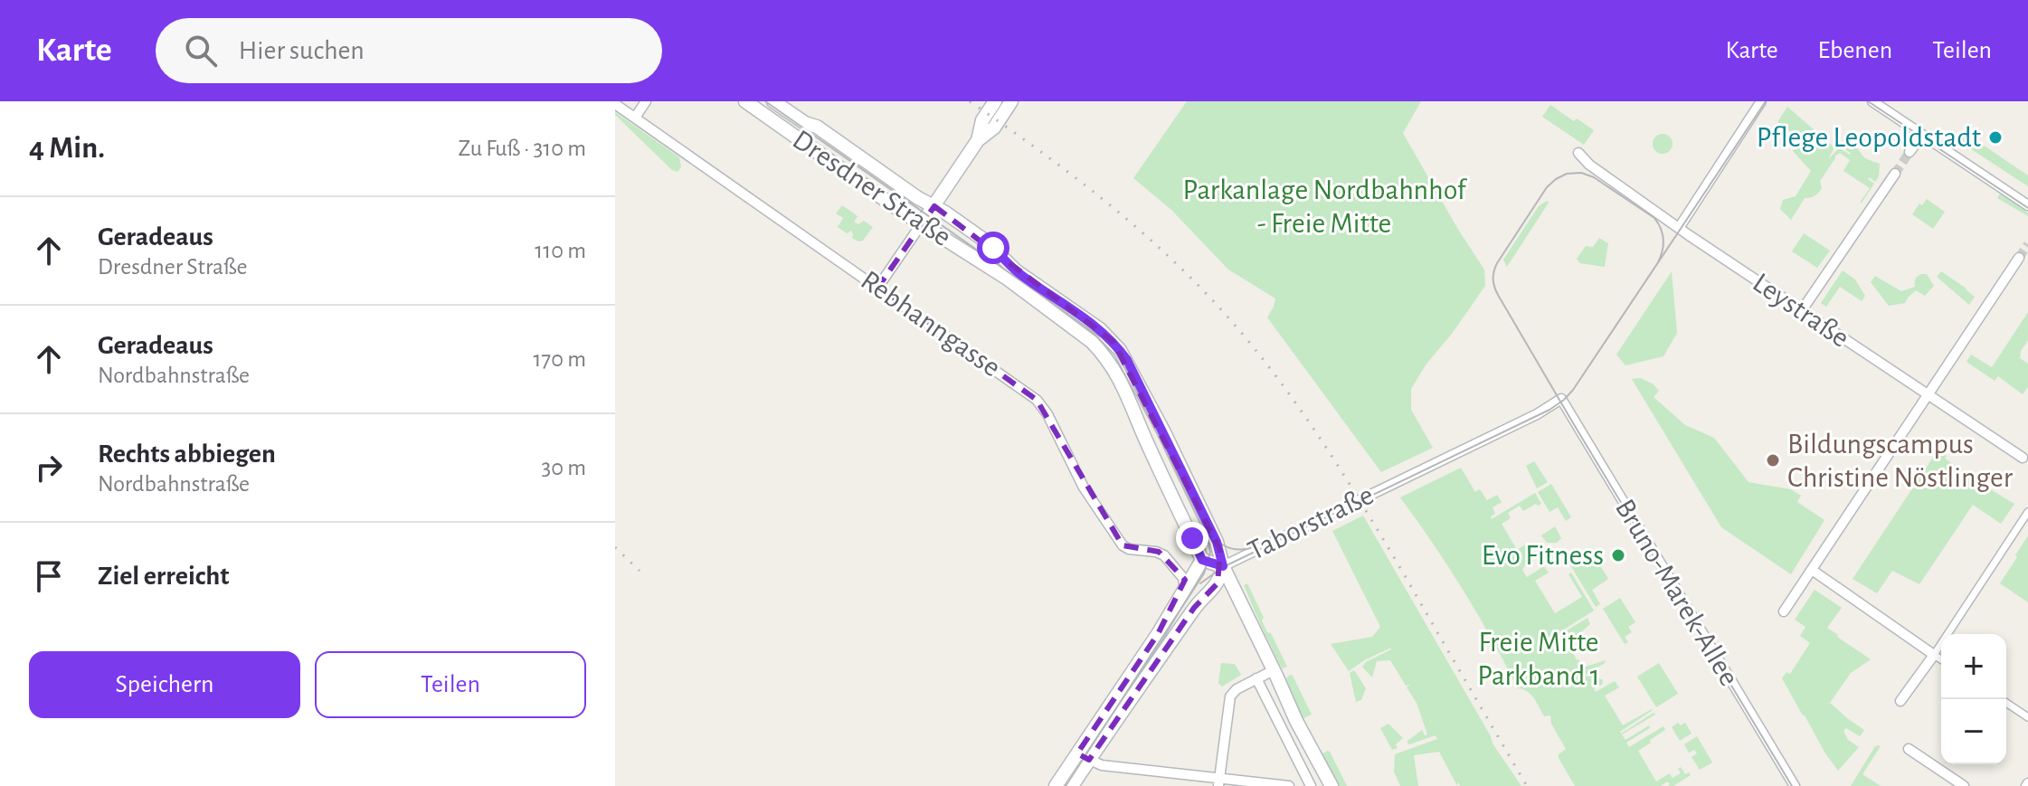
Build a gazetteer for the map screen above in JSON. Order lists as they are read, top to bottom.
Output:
{
  "streets": {
    "main road": ["Dresdner Straße", "Taborstraße"],
    "street": ["Leystraße", "Rebhanngasse", "Bruno-Marek-Allee"]
  },
  "crossings": [
    ["Dresdner Straße", "Taborstraße"],
    ["Rebhanngasse", "Taborstraße"],
    ["Taborstraße", "Bruno-Marek-Allee"]
  ],
  "parks": ["Parkanlage Nordbahnhof - Freie Mitte", "Freie Mitte Parkband 1"],
  "places": ["Pflege Leopoldstadt", "Bildungscampus Christine Nöstlinger", "Evo Fitness"],
  "page": {
    "header": "Karte",
    "search": "Hier suchen",
    "nav": ["Karte", "Ebenen", "Teilen"],
    "heading": ["4 Min.", "Zu Fuß · 310 m"],
    "list": [
      ["Geradeaus", "Dresdner Straße", "110 m"],
      ["Geradeaus", "Nordbahnstraße", "170 m"],
      ["Rechts abbiegen", "Nordbahnstraße", "30 m"],
      "Ziel erreicht"
    ],
    "buttons": ["Speichern", "Teilen"],
    "map_buttons": ["+", "−"]
  }
}
